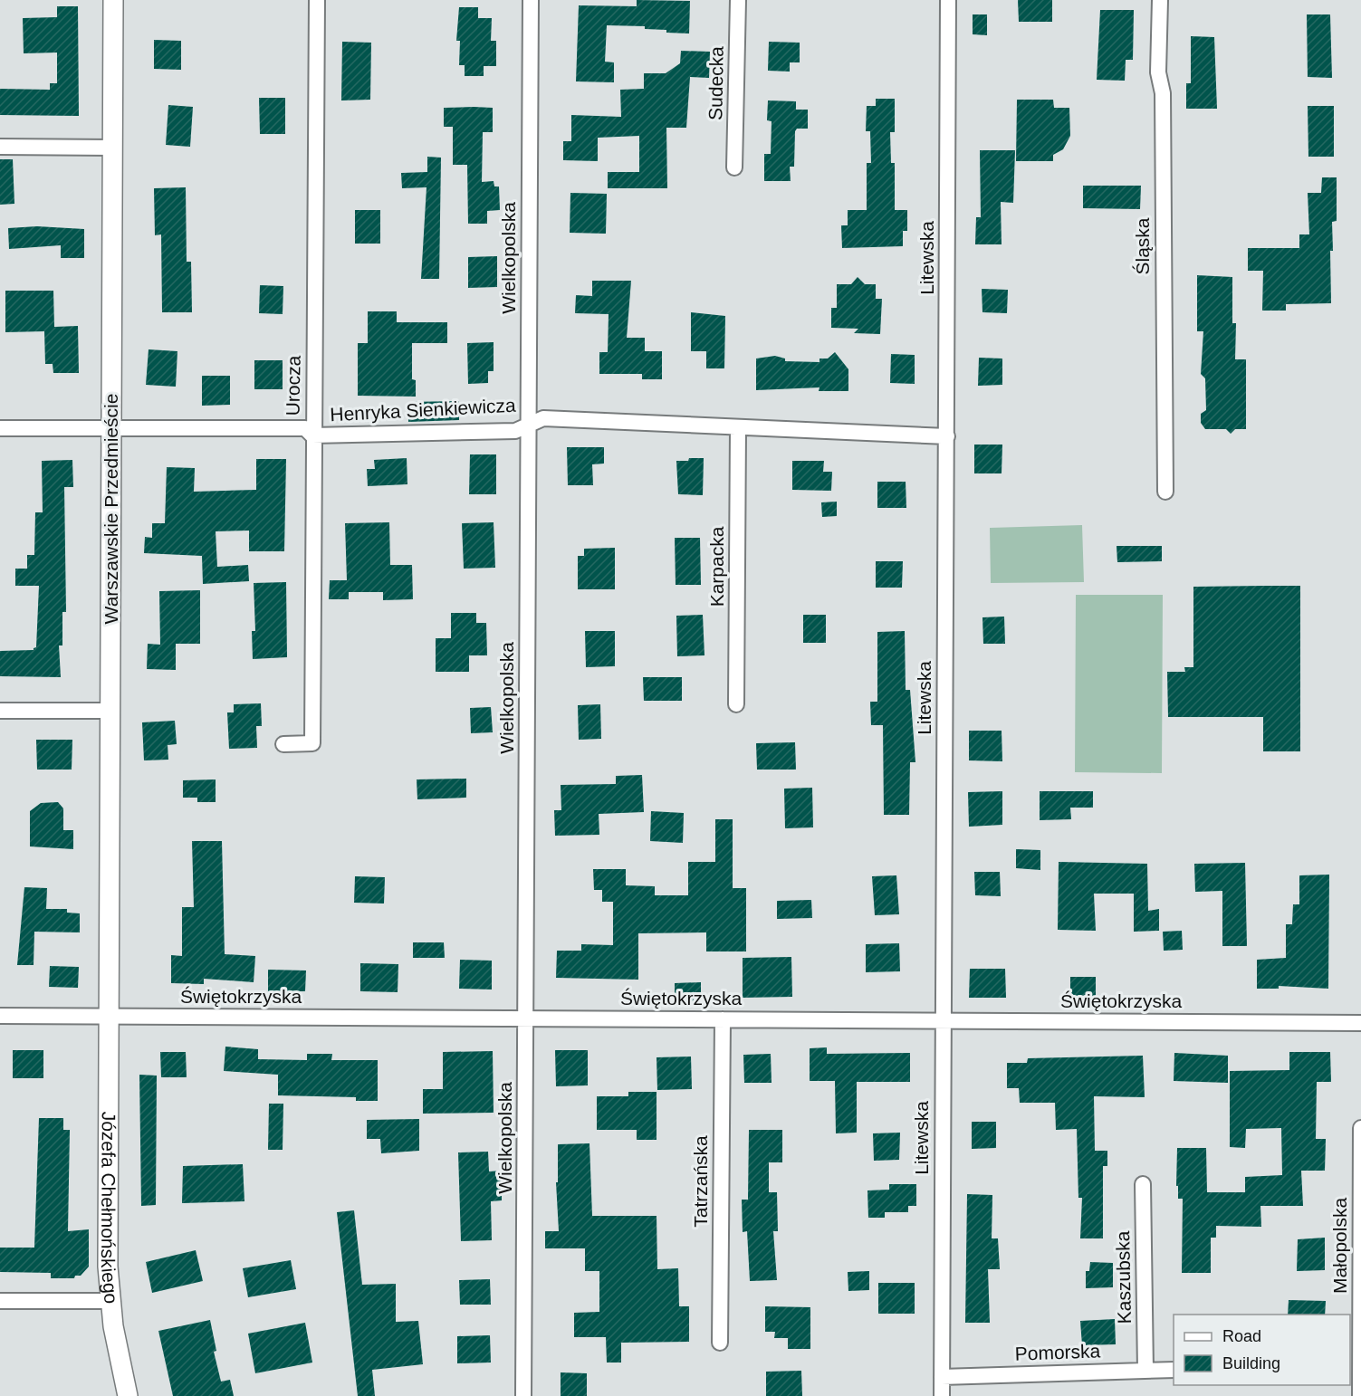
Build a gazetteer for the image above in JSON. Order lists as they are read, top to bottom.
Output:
{
  "streets": {
    "street": [
      "Sudecka",
      "Śląska",
      "Wielkopolska",
      "Litewska",
      "Urocza",
      "Henryka Sienkiewicza",
      "Warszawskie Przedmieście",
      "Karpacka",
      "Świętokrzyska",
      "Tatrzańska",
      "Józefa Chełmońskiego",
      "Małopolska",
      "Kaszubska",
      "Pomorska"
    ]
  },
  "crossings": [
    ["Wielkopolska", "Henryka Sienkiewicza"],
    ["Wielkopolska", "Świętokrzyska"],
    ["Litewska", "Henryka Sienkiewicza"],
    ["Litewska", "Świętokrzyska"],
    ["Litewska", "Pomorska"],
    ["Urocza", "Henryka Sienkiewicza"],
    ["Henryka Sienkiewicza", "Warszawskie Przedmieście"],
    ["Henryka Sienkiewicza", "Karpacka"],
    ["Warszawskie Przedmieście", "Świętokrzyska"],
    ["Warszawskie Przedmieście", "Józefa Chełmońskiego"],
    ["Świętokrzyska", "Tatrzańska"],
    ["Świętokrzyska", "Józefa Chełmońskiego"],
    ["Kaszubska", "Pomorska"]
  ],
  "legend": ["Road", "Building"]
}
